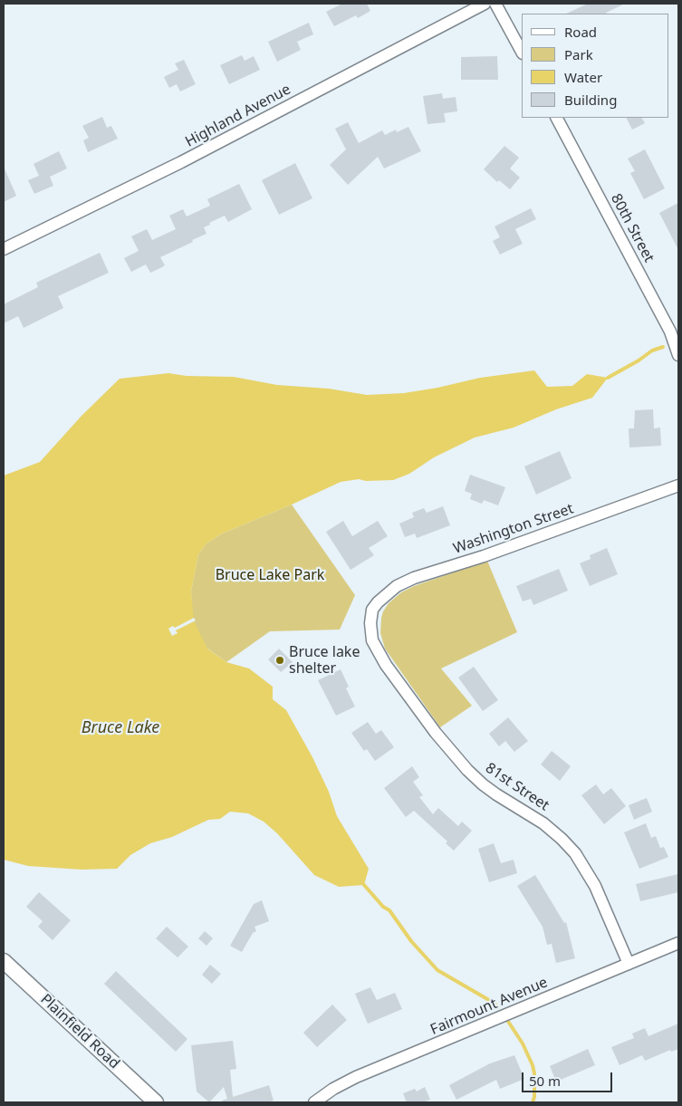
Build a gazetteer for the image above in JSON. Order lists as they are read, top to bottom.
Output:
{
  "streets": {
    "main road": ["Plainfield Road"],
    "street": [
      "Highland Avenue",
      "80th Street",
      "Washington Street",
      "81st Street",
      "Fairmount Avenue"
    ]
  },
  "crossings": [
    ["Washington Street", "81st Street"],
    ["81st Street", "Fairmount Avenue"]
  ],
  "water": ["Bruce Lake"],
  "parks": ["Bruce Lake Park"],
  "places": ["Bruce lake shelter"],
  "legend": [
    "Road",
    "Park",
    "Water",
    "Building"
  ],
  "scale_bar": "50 m"
}
